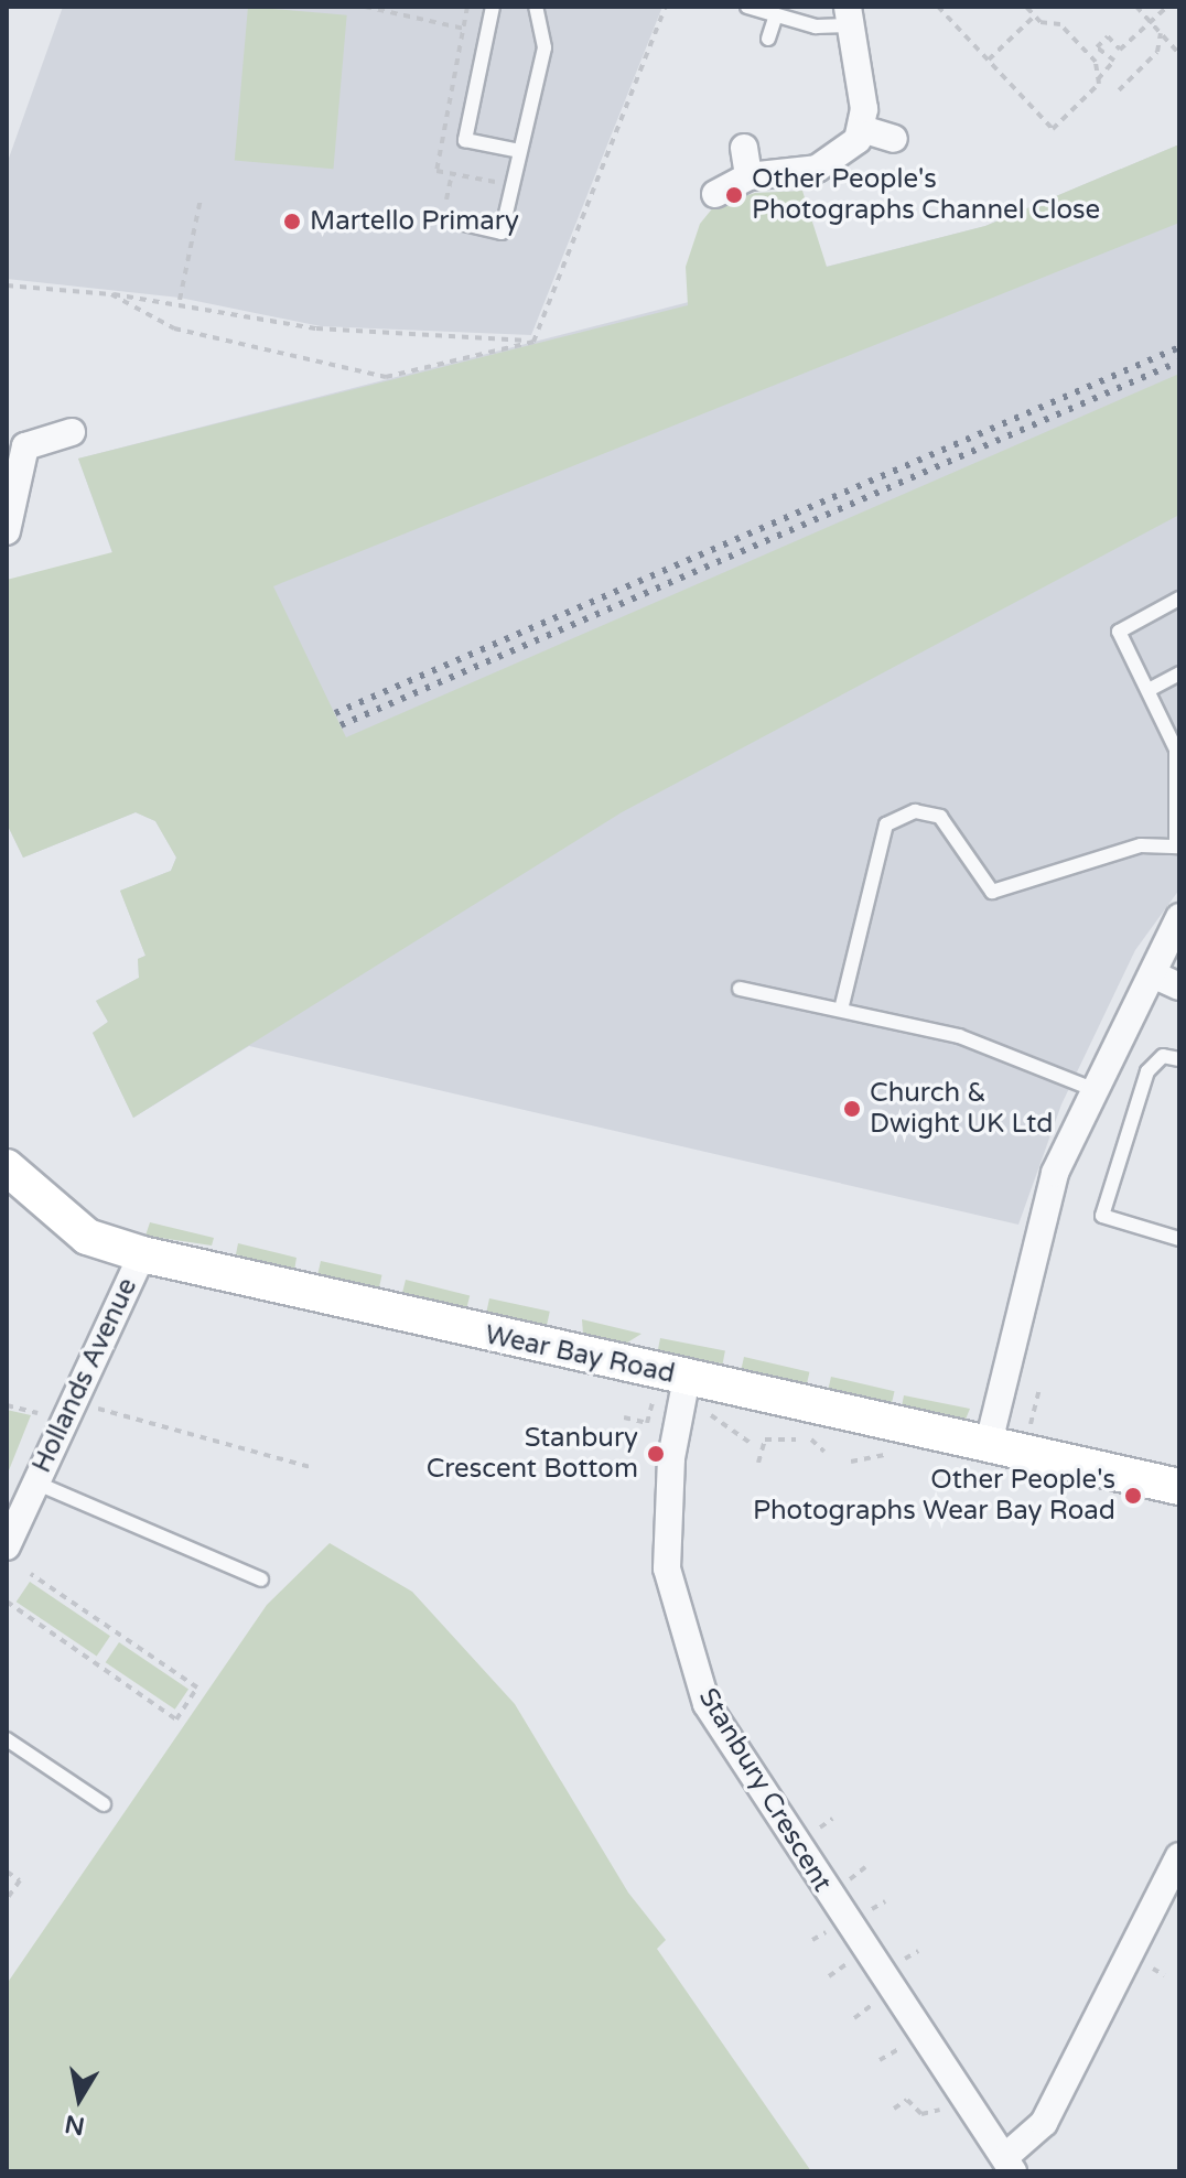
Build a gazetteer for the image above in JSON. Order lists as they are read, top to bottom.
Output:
{
  "streets": {
    "street": ["Wear Bay Road", "Hollands Avenue", "Stanbury Crescent"]
  },
  "crossings": [
    ["Wear Bay Road", "Hollands Avenue"],
    ["Wear Bay Road", "Stanbury Crescent"]
  ],
  "places": [
    "Other People's Photographs Channel Close",
    "Martello Primary",
    "Church & Dwight UK Ltd",
    "Stanbury Crescent Bottom",
    "Other People's Photographs Wear Bay Road"
  ],
  "north": "bottom"
}
